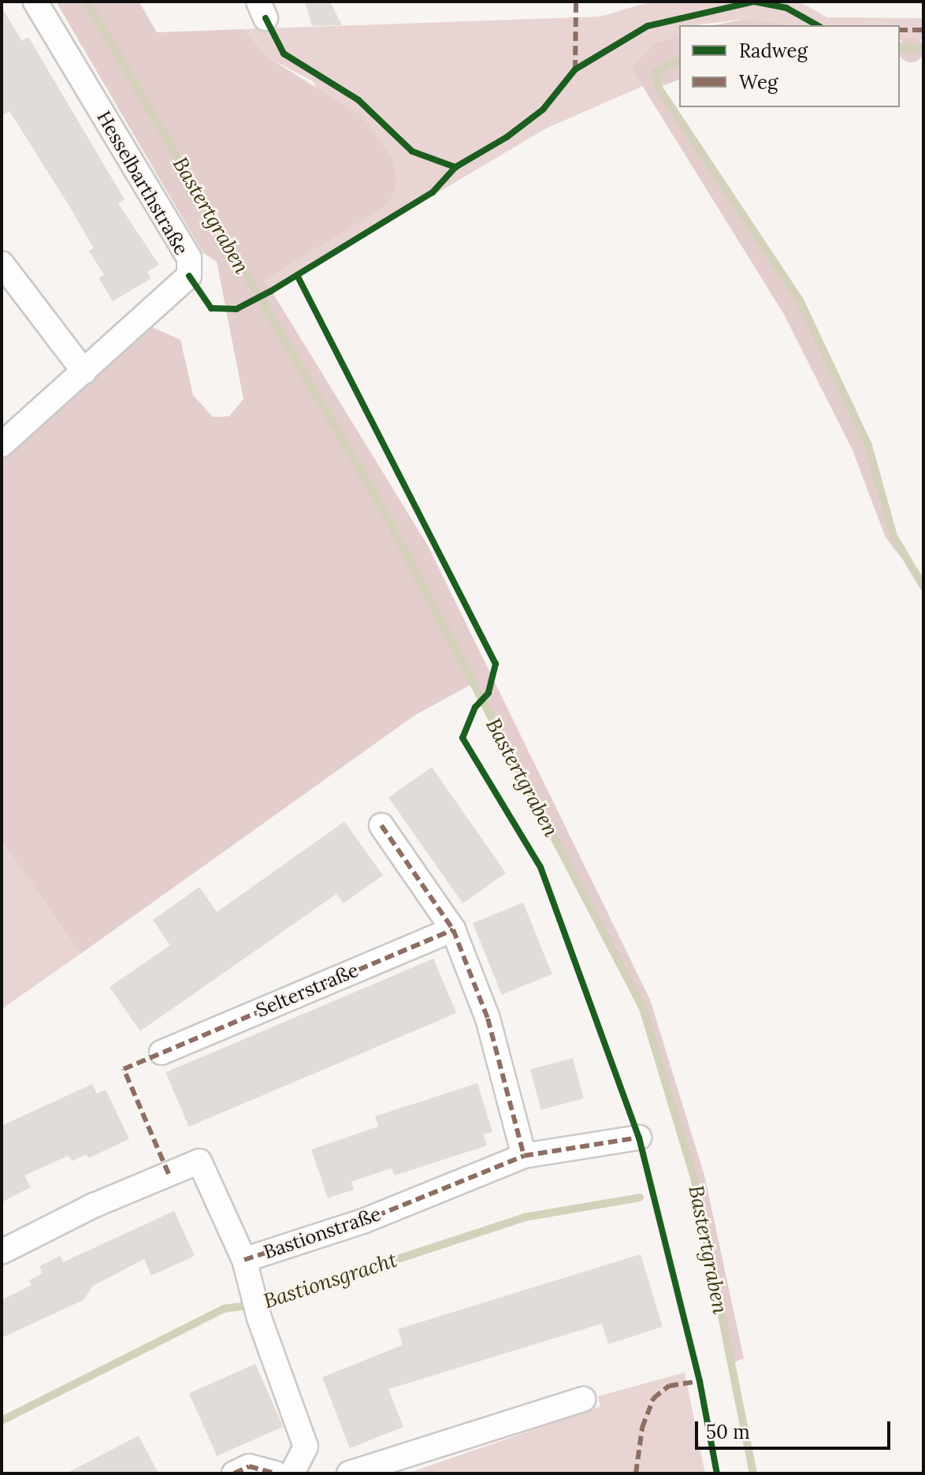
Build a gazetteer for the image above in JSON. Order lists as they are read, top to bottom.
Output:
{
  "streets": {
    "street": ["Hesselbarthstraße", "Selterstraße", "Bastionstraße"]
  },
  "water": ["Bastertgraben", "Bastionsgracht"],
  "legend": ["Radweg", "Weg"],
  "scale_bar": "50 m"
}
